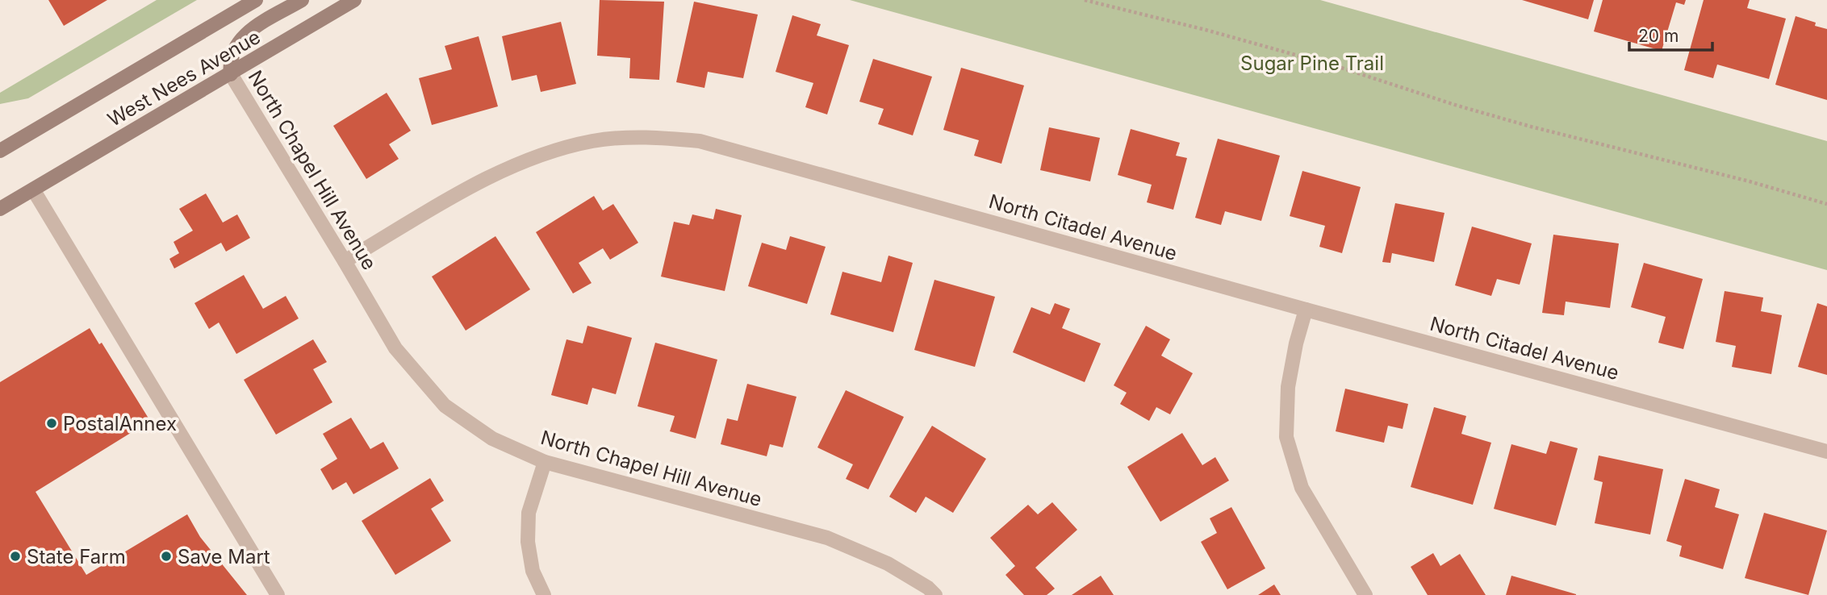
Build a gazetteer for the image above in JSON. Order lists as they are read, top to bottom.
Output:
{
  "streets": {
    "main road": ["West Nees Avenue"],
    "street": ["North Chapel Hill Avenue", "North Citadel Avenue"]
  },
  "crossings": [
    ["West Nees Avenue", "North Chapel Hill Avenue"],
    ["North Chapel Hill Avenue", "North Citadel Avenue"]
  ],
  "parks": ["Sugar Pine Trail"],
  "places": ["PostalAnnex", "State Farm", "Save Mart"],
  "scale_bar": "20 m"
}
